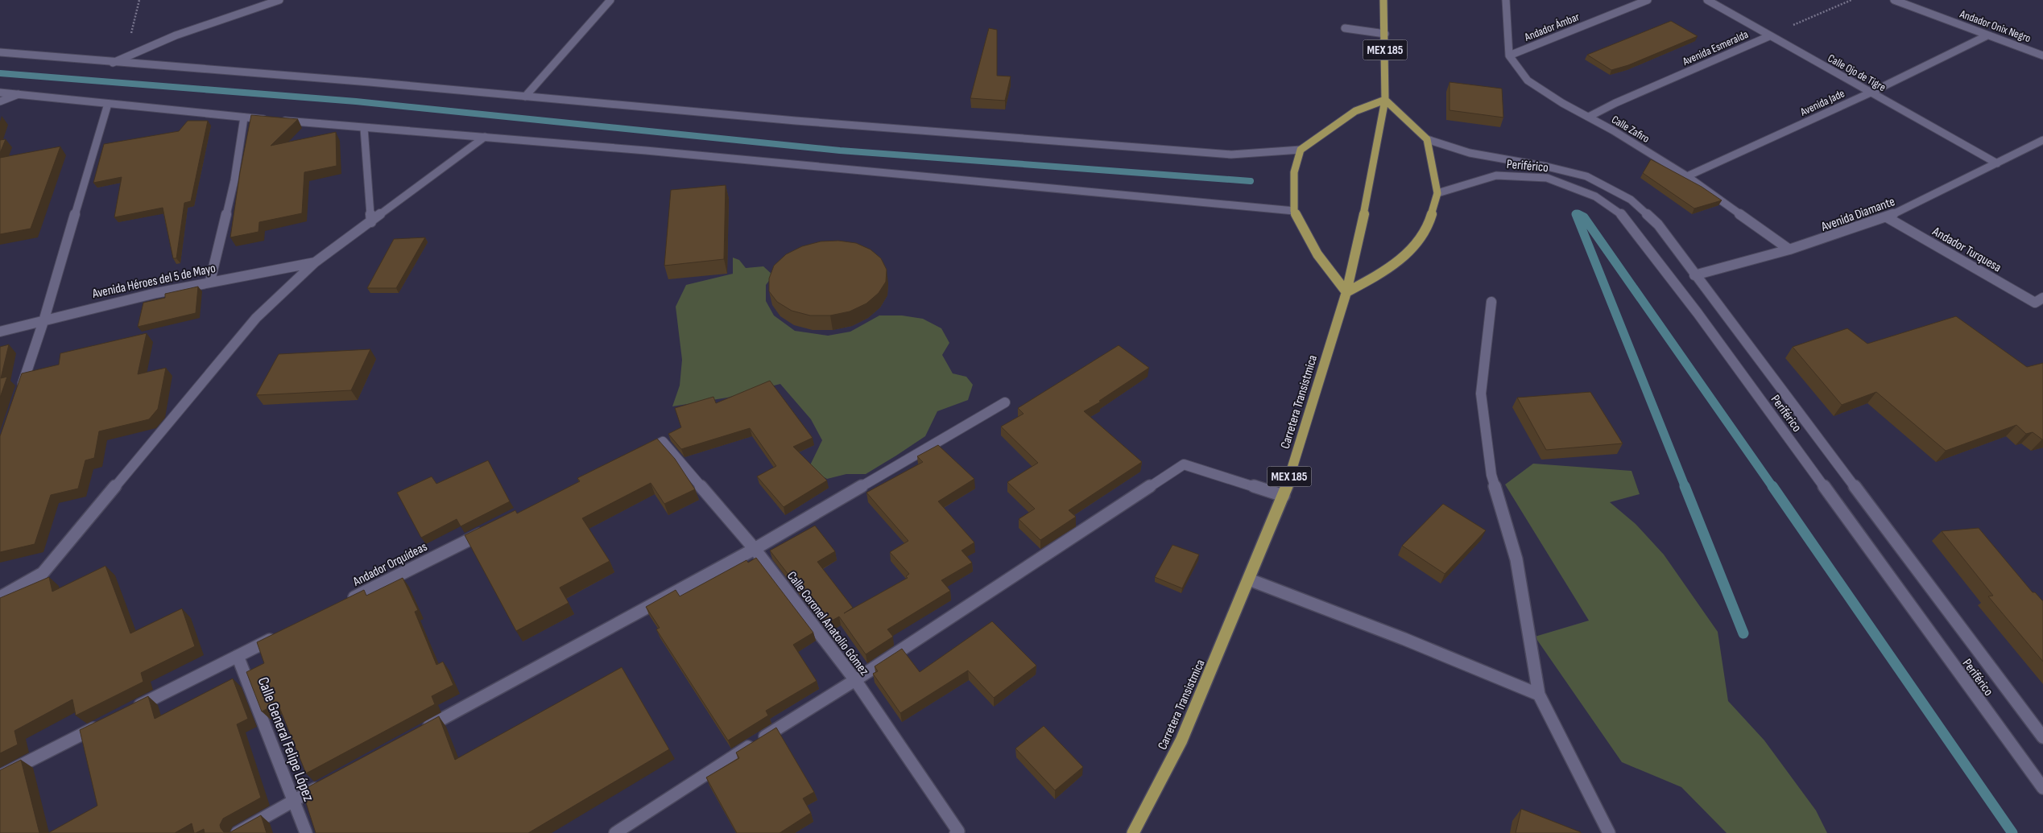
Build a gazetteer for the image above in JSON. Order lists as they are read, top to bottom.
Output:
{
  "streets": {
    "main road": ["MEX 185", "Carretera Transistmica"],
    "street": [
      "Andador Onix Negro",
      "Andador Ámbar",
      "Avenida Esmeralda",
      "Calle Ojo de Tigre",
      "Avenida Jade",
      "Calle Zafiro",
      "Periférico",
      "Avenida Diamante",
      "Andador Turquesa",
      "Avenida Héroes del 5 de Mayo",
      "Andador Orquídeas",
      "Calle Coronel Anatolio Gómez",
      "Calle General Felipe López"
    ]
  },
  "crossings": [
    ["Andador Onix Negro", "Avenida Jade"],
    ["Andador Ámbar", "Calle Zafiro"],
    ["Avenida Esmeralda", "Calle Ojo de Tigre"],
    ["Avenida Esmeralda", "Calle Zafiro"],
    ["Calle Ojo de Tigre", "Avenida Jade"],
    ["Calle Ojo de Tigre", "Avenida Diamante"],
    ["Avenida Jade", "Calle Zafiro"],
    ["Calle Zafiro", "Avenida Diamante"],
    ["Periférico", "Avenida Diamante"],
    ["Avenida Diamante", "Andador Turquesa"]
  ]
}
